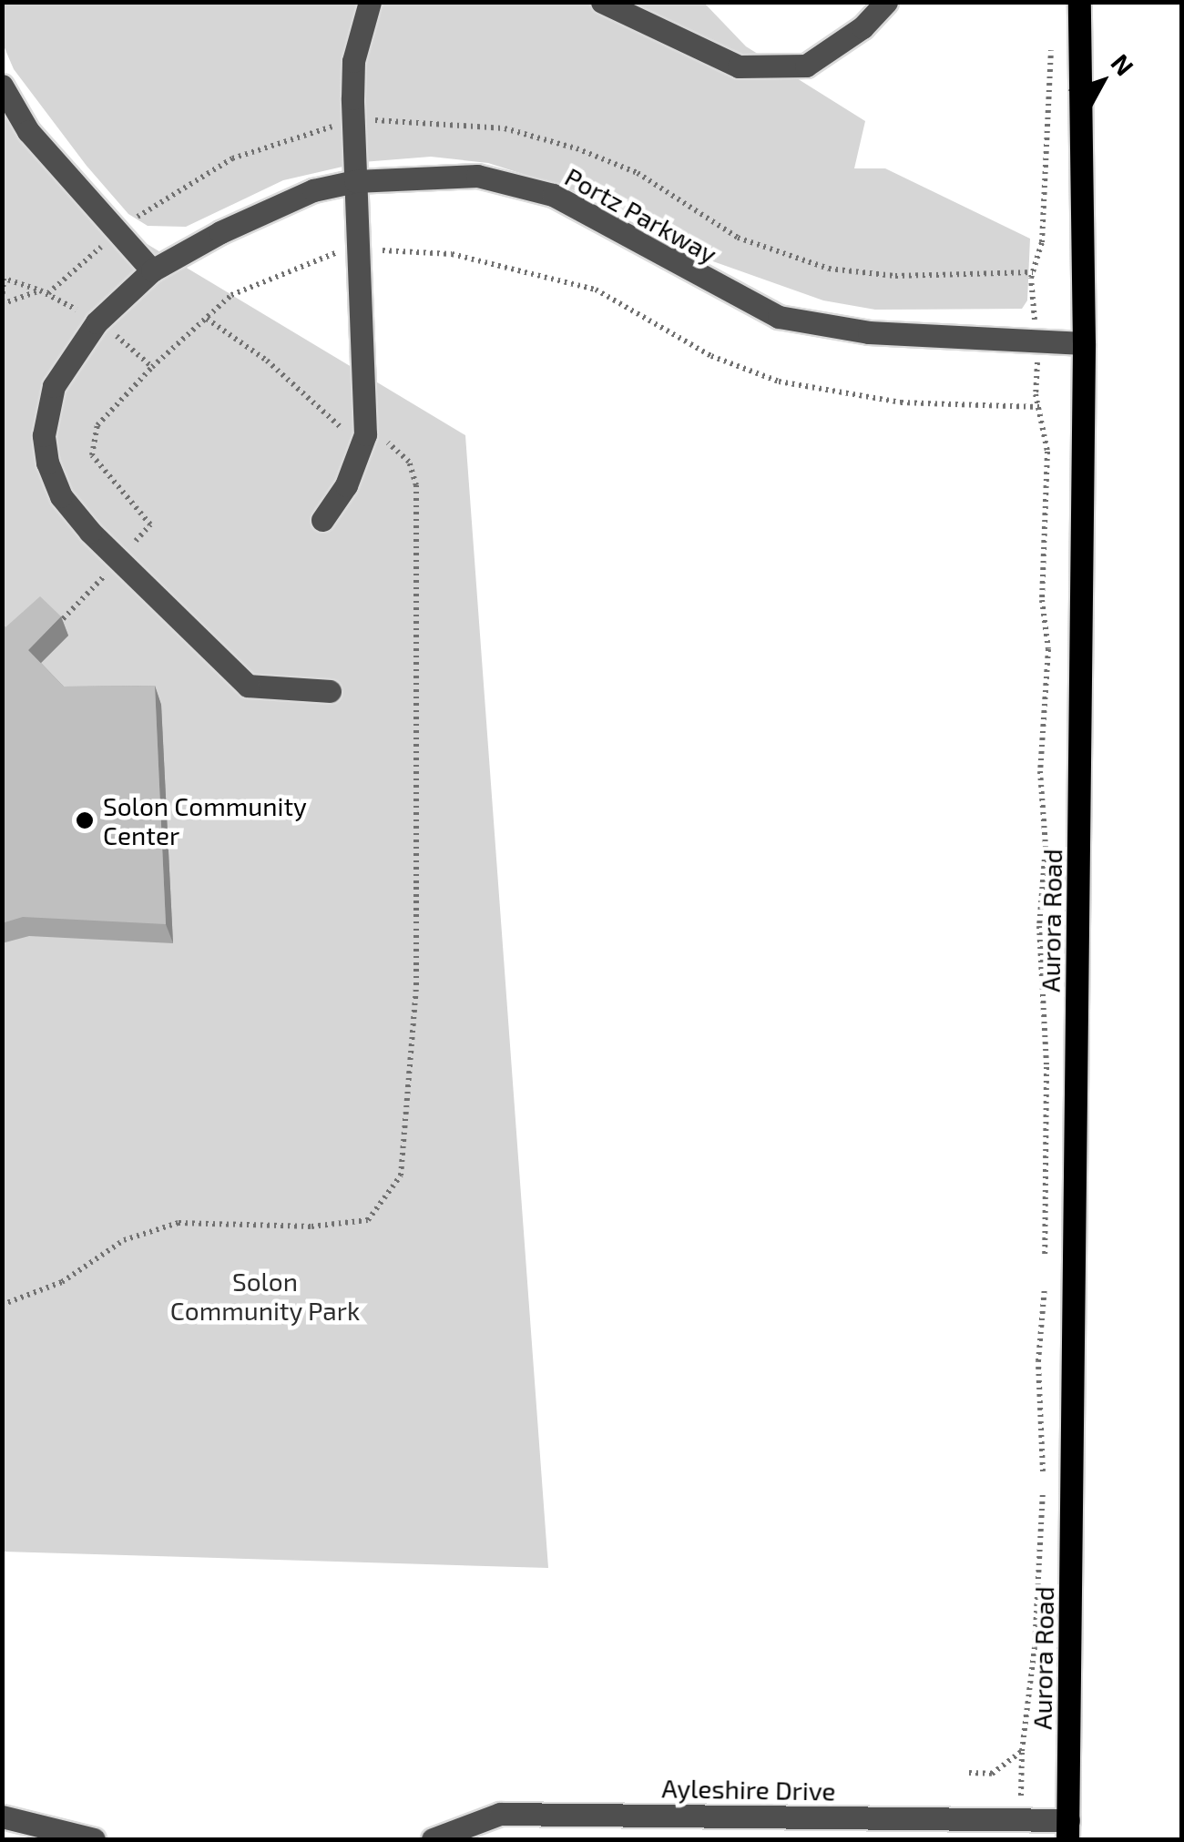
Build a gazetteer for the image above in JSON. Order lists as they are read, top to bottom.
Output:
{
  "streets": {
    "main road": ["Aurora Road"],
    "street": ["Portz Parkway", "Ayleshire Drive"]
  },
  "crossings": [
    ["Portz Parkway", "Aurora Road"],
    ["Aurora Road", "Ayleshire Drive"]
  ],
  "parks": ["Solon Community Park"],
  "places": ["Solon Community Center"],
  "north": "top right"
}
